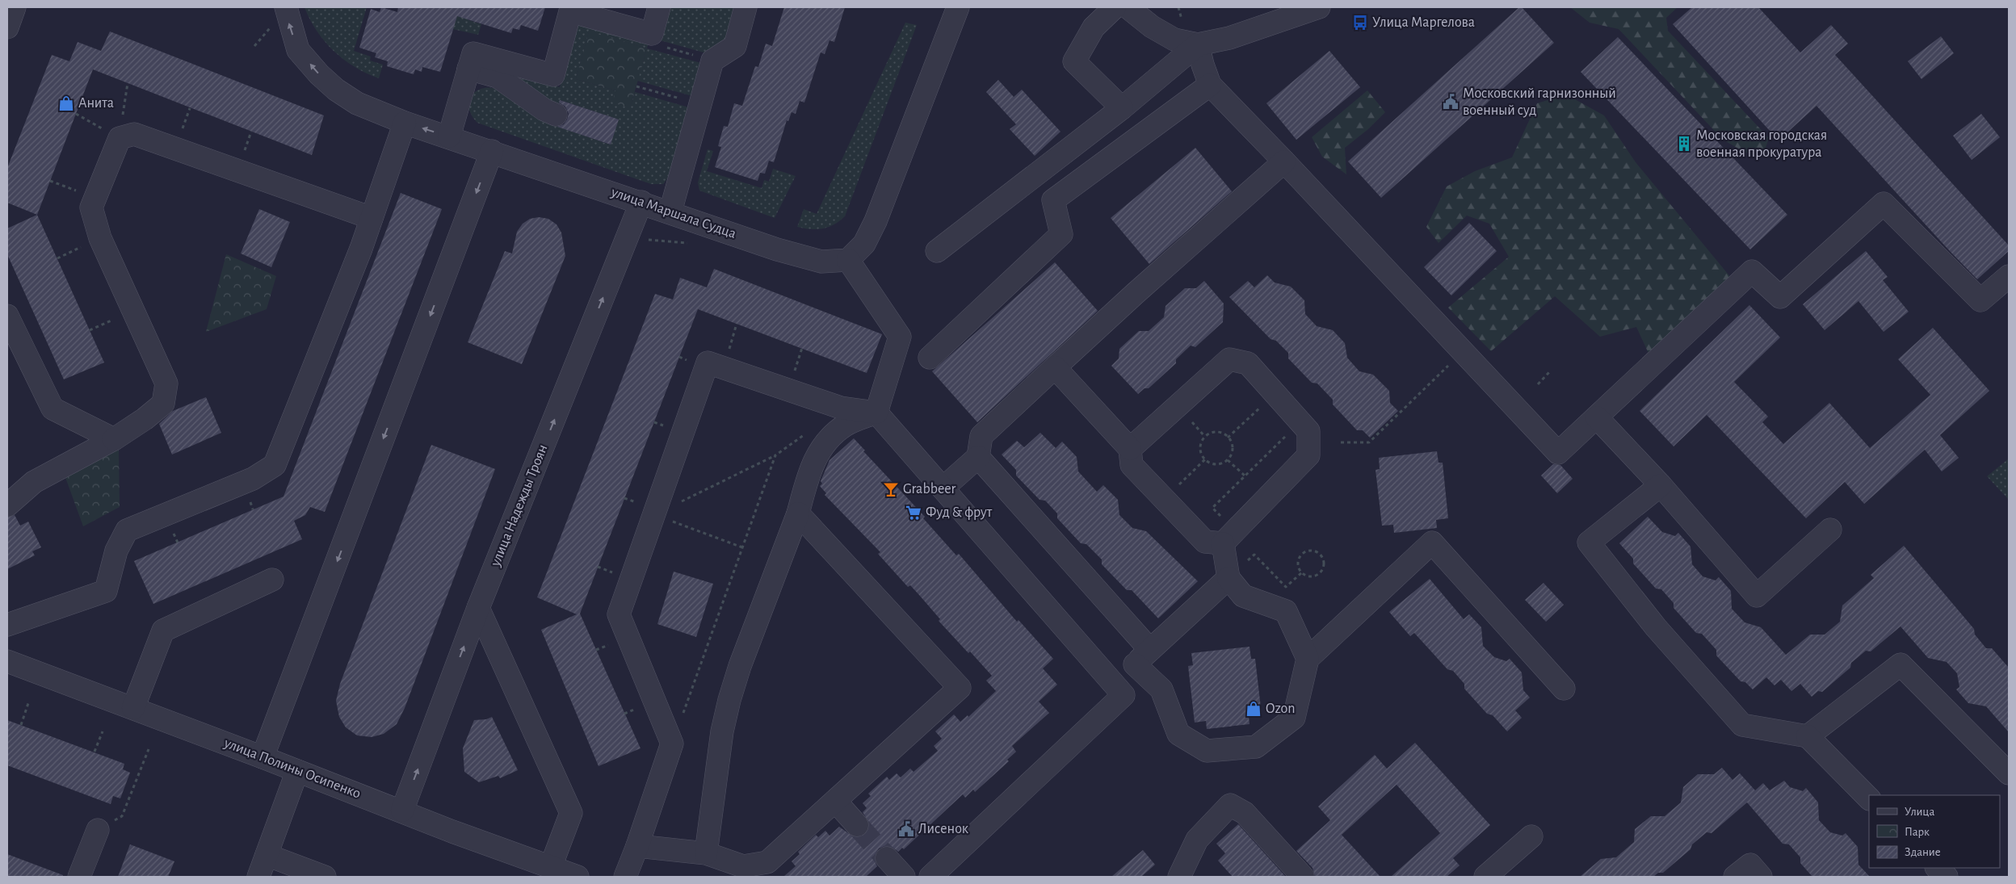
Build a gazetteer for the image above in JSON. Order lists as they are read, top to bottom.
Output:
{
  "streets": {
    "street": ["улица Маршала Судца", "улица Надежды Троян", "улица Полины Осипенко"]
  },
  "crossings": [
    ["улица Маршала Судца", "улица Надежды Троян"],
    ["улица Надежды Троян", "улица Полины Осипенко"]
  ],
  "places": {
    "bus stop": ["Улица Маргелова"],
    "public building": ["Московский гарнизонный военный суд", "Лисенок"],
    "shop": ["Анита", "Ozon"],
    "building": ["Московская городская военная прокуратура"],
    "bar": ["Grabbeer"],
    "supermarket": ["Фуд & фрут"]
  },
  "legend": ["Улица", "Парк", "Здание"]
}
